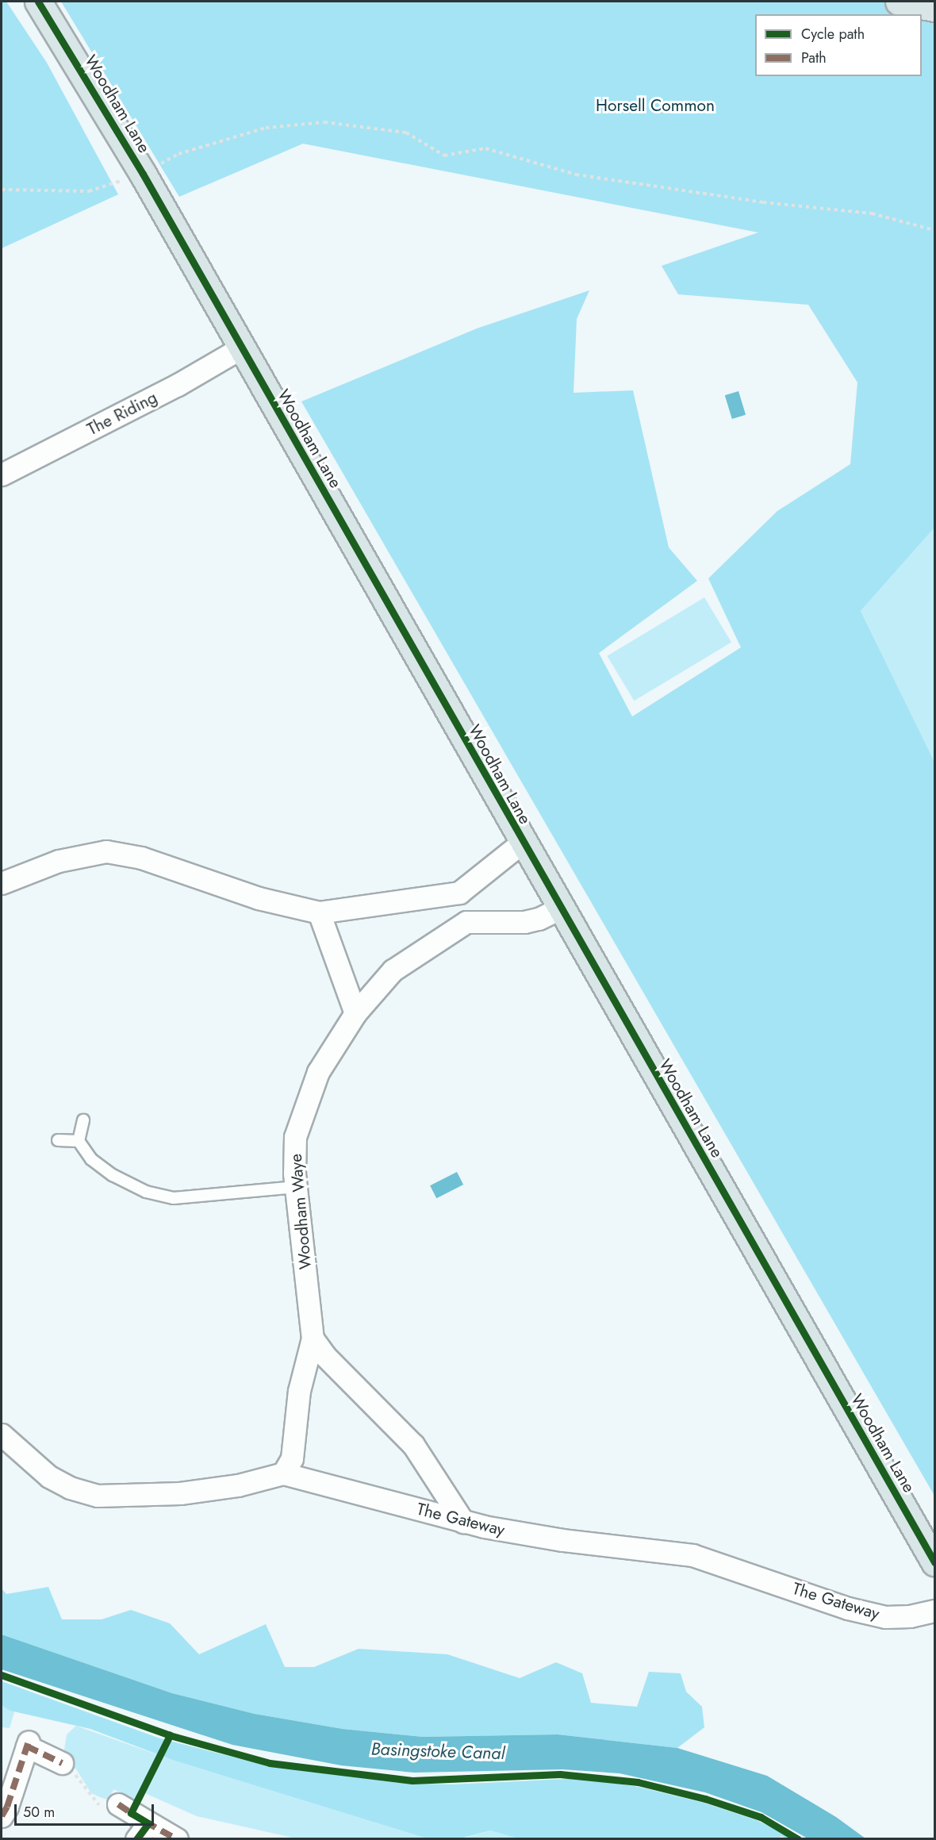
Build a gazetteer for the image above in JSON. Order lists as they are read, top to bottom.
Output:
{
  "streets": {
    "main road": ["Woodham Lane"],
    "street": ["The Riding", "Woodham Waye", "The Gateway"]
  },
  "crossings": [
    ["Woodham Lane", "The Riding"],
    ["Woodham Waye", "The Gateway"]
  ],
  "water": ["Basingstoke Canal"],
  "parks": ["Horsell Common"],
  "legend": ["Cycle path", "Path"],
  "scale_bar": "50 m"
}
